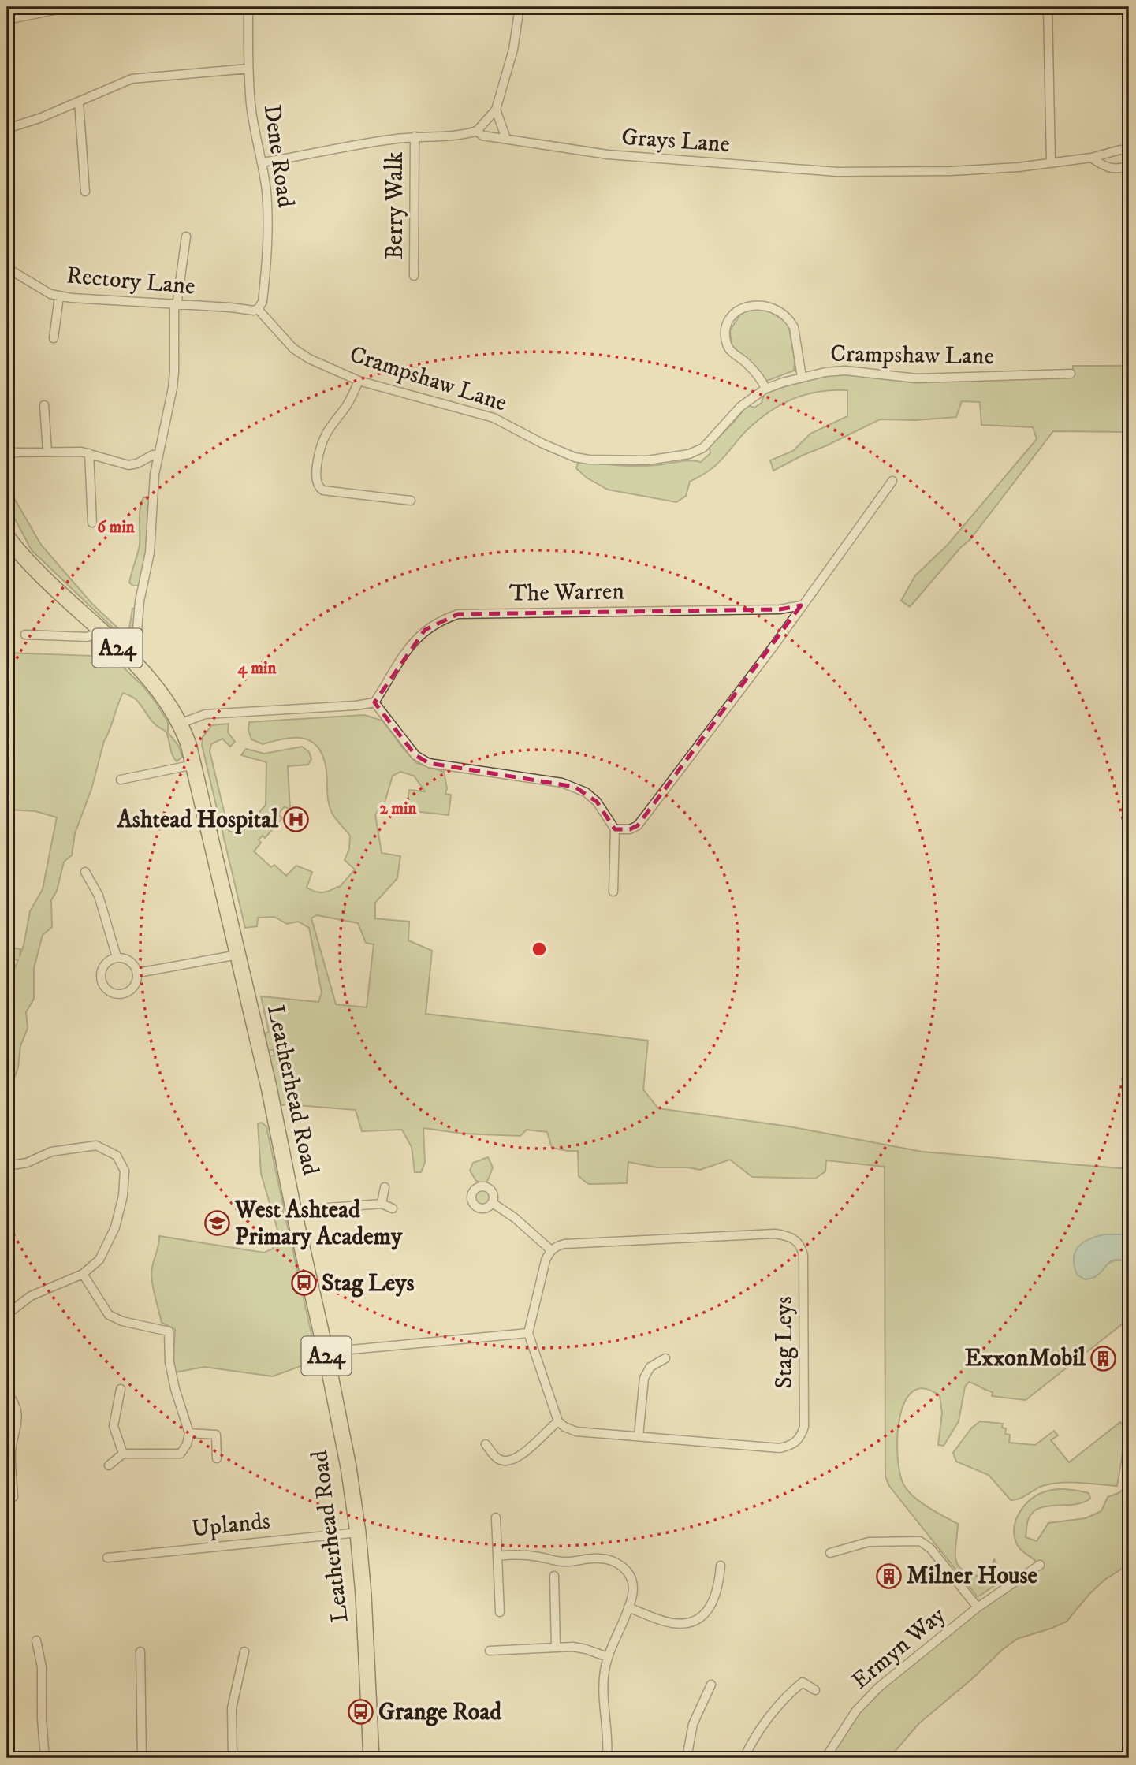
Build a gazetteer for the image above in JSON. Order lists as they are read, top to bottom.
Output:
{
  "streets": {
    "highway": ["A24", "Leatherhead Road"],
    "street": [
      "Grays Lane",
      "Dene Road",
      "Berry Walk",
      "Rectory Lane",
      "Crampshaw Lane",
      "The Warren",
      "Stag Leys",
      "Uplands",
      "Ermyn Way"
    ]
  },
  "crossings": [
    ["Grays Lane", "Dene Road"],
    ["Grays Lane", "Berry Walk"],
    ["Dene Road", "Rectory Lane"],
    ["Dene Road", "Crampshaw Lane"],
    ["Rectory Lane", "Crampshaw Lane"],
    ["Leatherhead Road", "Uplands"]
  ],
  "places": {
    "hospital": ["Ashtead Hospital"],
    "school or university": ["West Ashtead Primary Academy"],
    "bus stop": ["Stag Leys", "Grange Road"],
    "building": ["ExxonMobil", "Milner House"]
  },
  "rings": ["6 min", "4 min", "2 min"]
}
